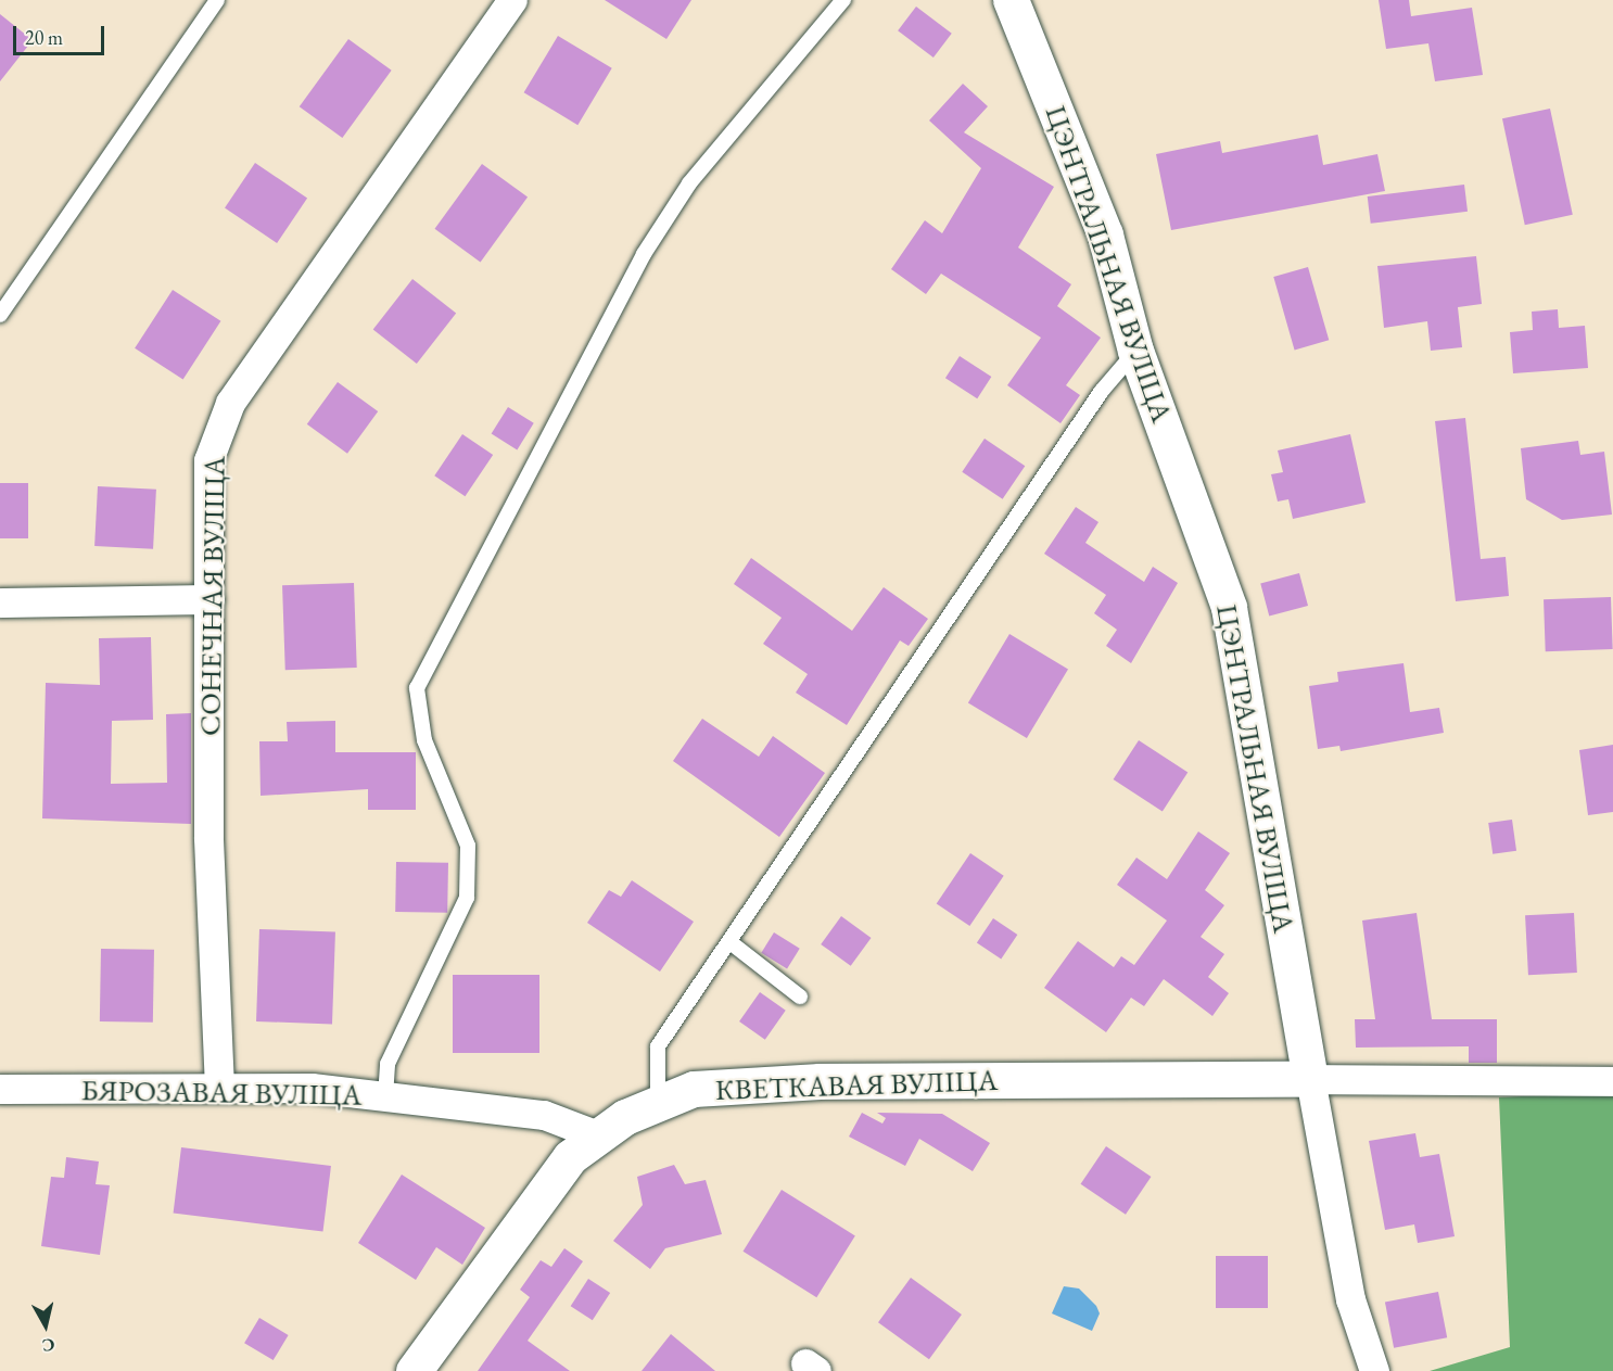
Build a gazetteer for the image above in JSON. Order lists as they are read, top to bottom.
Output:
{
  "streets": {
    "street": [
      "ЦЭНТРАЛЬНАЯ ВУЛІЦА",
      "СОНЕЧНАЯ ВУЛІЦА",
      "КВЕТКАВАЯ ВУЛІЦА",
      "БЯРОЗАВАЯ ВУЛІЦА"
    ]
  },
  "crossings": [
    ["ЦЭНТРАЛЬНАЯ ВУЛІЦА", "КВЕТКАВАЯ ВУЛІЦА"],
    ["СОНЕЧНАЯ ВУЛІЦА", "БЯРОЗАВАЯ ВУЛІЦА"],
    ["КВЕТКАВАЯ ВУЛІЦА", "БЯРОЗАВАЯ ВУЛІЦА"]
  ],
  "scale_bar": "20 m",
  "north": "bottom"
}
